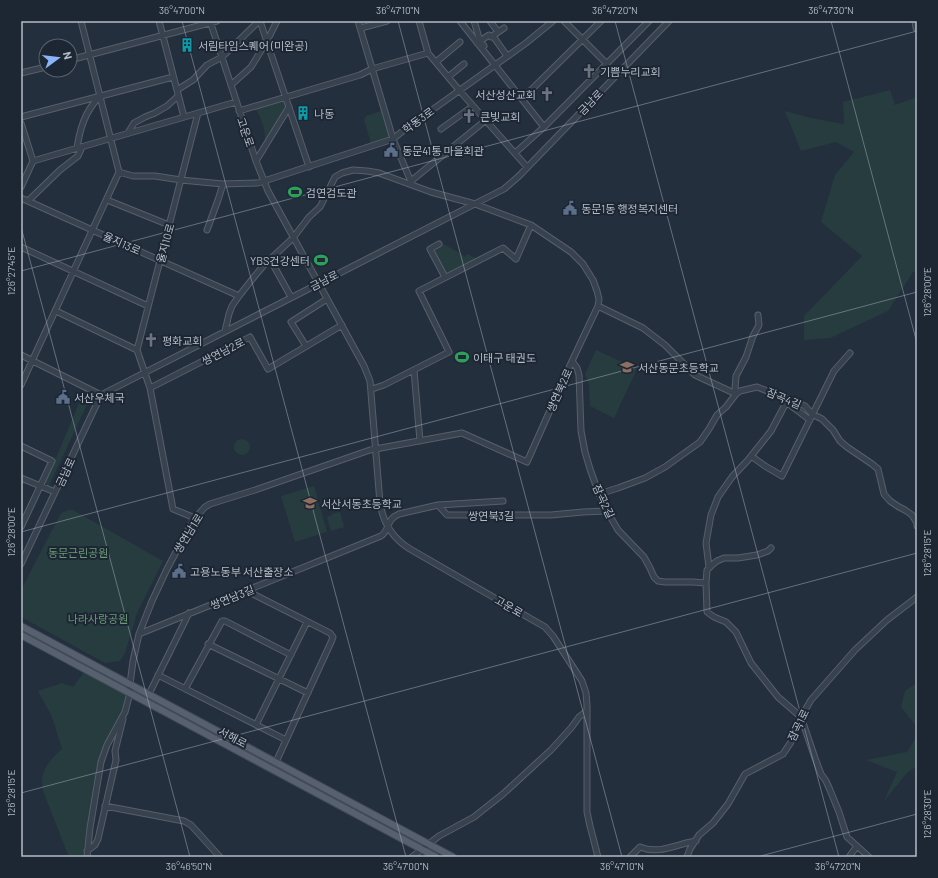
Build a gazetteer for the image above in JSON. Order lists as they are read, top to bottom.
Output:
{
  "streets": {
    "main road": ["서해로"],
    "street": [
      "금남로",
      "학동3로",
      "고운로",
      "율지13로",
      "율지10로",
      "쌍연남2로",
      "쌍연북2로",
      "잠곡4길",
      "잠곡2길",
      "쌍연북3길",
      "쌍연남1로",
      "쌍연남3길",
      "잠곡1로"
    ]
  },
  "crossings": [
    ["금남로", "고운로"],
    ["학동3로", "고운로"],
    ["학동3로", "율지10로"],
    ["고운로", "쌍연남2로"],
    ["고운로", "쌍연남1로"],
    ["고운로", "쌍연남3길"],
    ["율지13로", "율지10로"],
    ["쌍연북2로", "잠곡2길"],
    ["쌍연북2로", "쌍연남1로"],
    ["잠곡2길", "쌍연북3길"],
    ["쌍연남1로", "쌍연남3길"],
    ["쌍연남1로", "서해로"]
  ],
  "parks": ["동문근린공원", "나라사랑공원"],
  "places": {
    "building": ["서림타임스퀘어 (미완공)", "나동"],
    "church": [
      "기쁨누리교회",
      "서산성산교회",
      "큰빛교회",
      "평화교회"
    ],
    "public building": [
      "동문41통 마을회관",
      "동문1동 행정복지센터",
      "서산우체국",
      "고용노동부 서산출장소"
    ],
    "sports": ["검연검도관", "YBS건강센터", "이태구 태권도"],
    "school or university": ["서산동문초등학교", "서산서동초등학교"]
  },
  "north": "right",
  "coordinates": [
    "36°47'00\"N",
    "36°47'10\"N",
    "36°47'20\"N",
    "36°47'30\"N",
    "126°27'45\"E",
    "126°28'00\"E",
    "126°28'15\"E",
    "126°28'30\"E",
    "36°46'50\"N"
  ]
}
